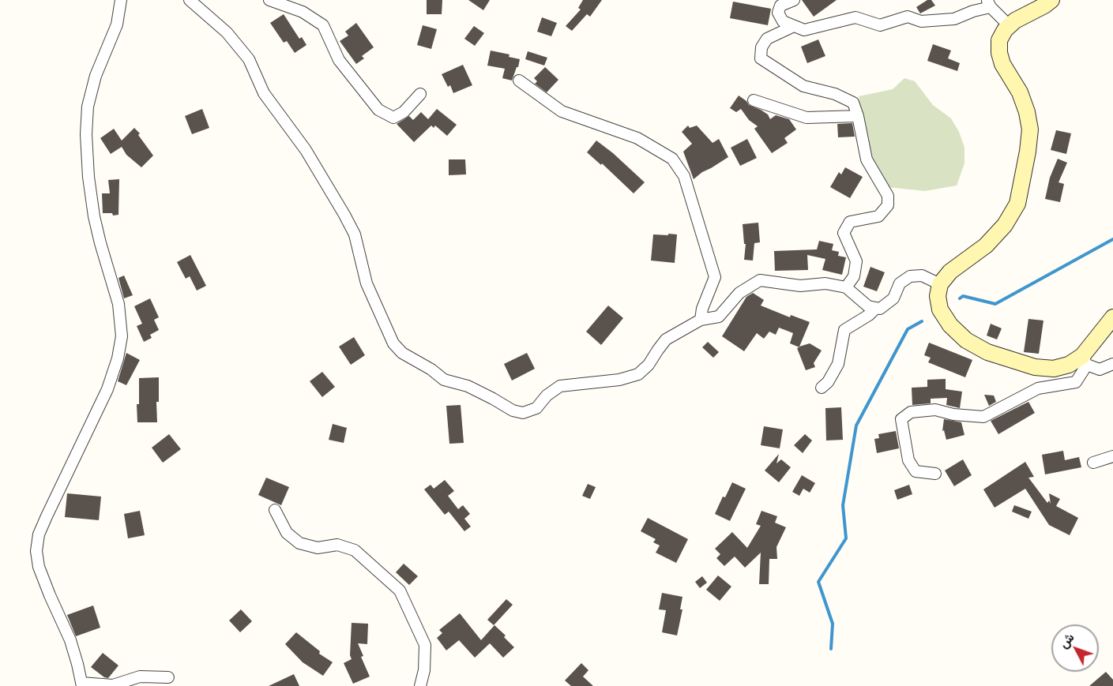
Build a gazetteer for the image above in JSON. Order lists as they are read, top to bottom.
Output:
{
  "north": "top left"
}
